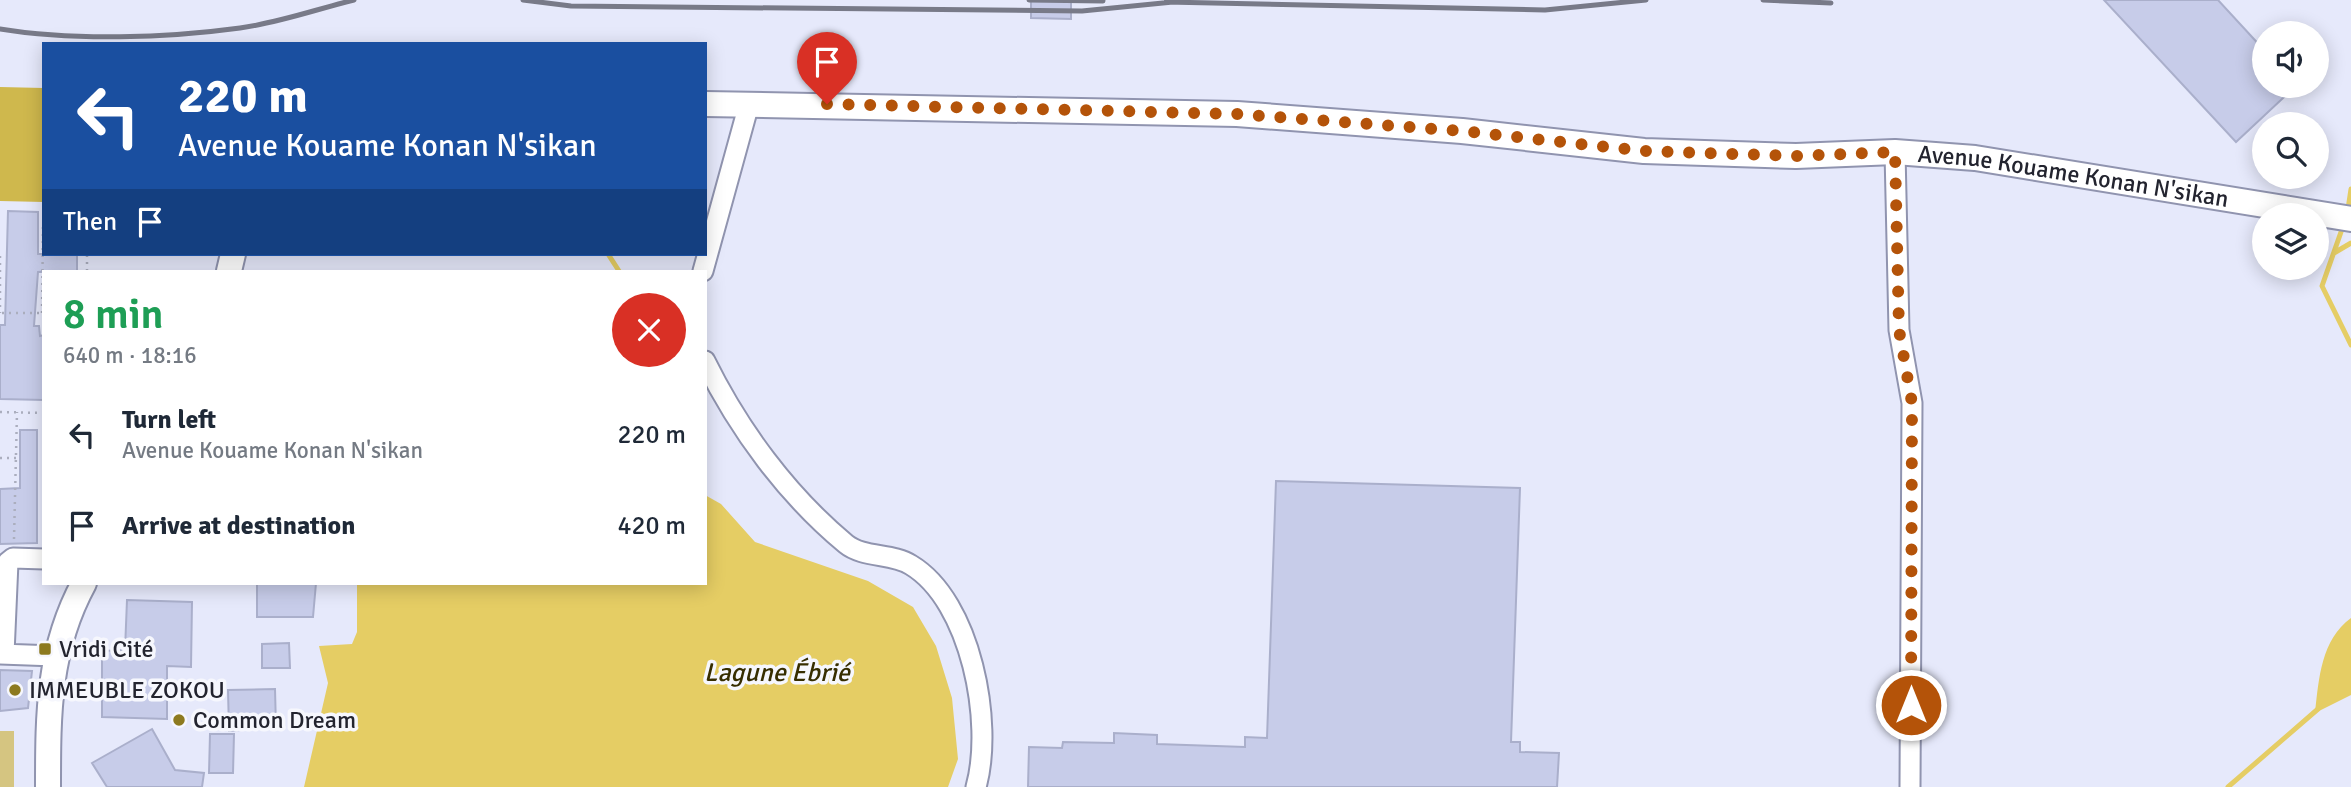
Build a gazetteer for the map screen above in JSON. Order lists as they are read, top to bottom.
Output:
{
  "streets": {
    "street": ["Avenue Kouame Konan N'sikan"]
  },
  "water": ["Lagune Ébrié"],
  "places": {
    "transit": ["Vridi Cité"],
    "other": ["IMMEUBLE ZOKOU", "Common Dream"]
  },
  "page": {
    "turn": ["220 m", "Avenue Kouame Konan N'sikan"],
    "then": "Then",
    "heading": ["8 min", "640 m · 18:16"],
    "list": [
      {
        "name": "Turn left",
        "note": "Avenue Kouame Konan N'sikan",
        "value": "220 m"
      },
      {
        "name": "Arrive at destination",
        "value": "420 m"
      }
    ]
  }
}
